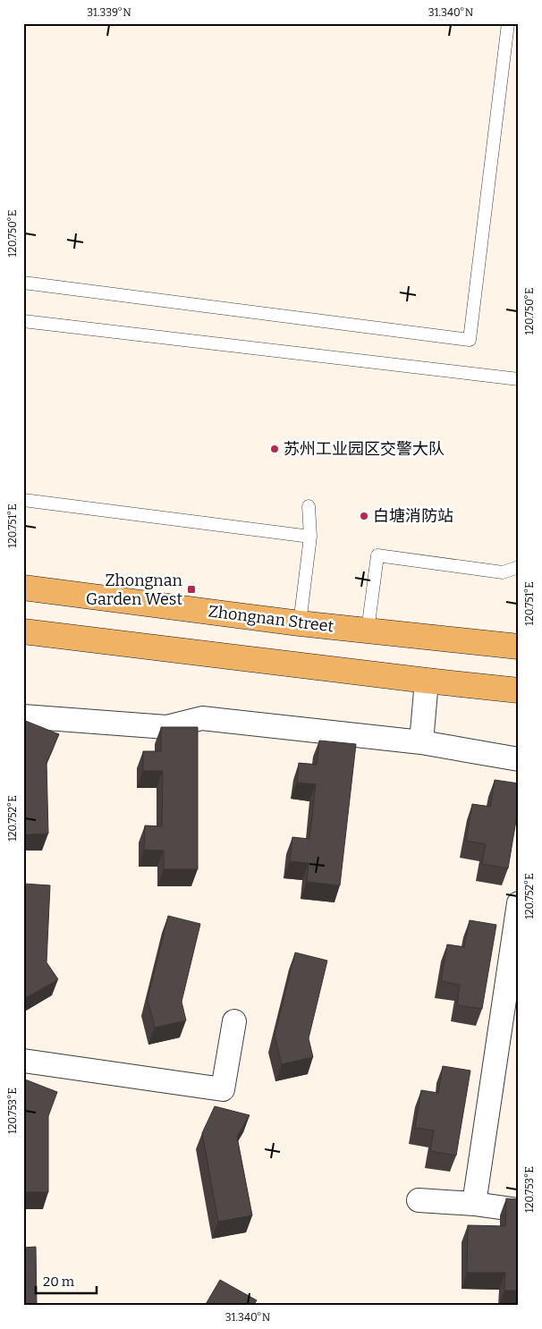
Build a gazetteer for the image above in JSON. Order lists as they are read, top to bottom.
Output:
{
  "streets": {
    "main road": ["Zhongnan Street"]
  },
  "places": {
    "other": ["苏州工业园区交警大队", "白塘消防站"],
    "transit": ["Zhongnan Garden West"]
  },
  "scale_bar": "20 m",
  "coordinates": [
    "31.339°N",
    "31.340°N",
    "120.750°E",
    "120.751°E",
    "120.752°E",
    "120.753°E"
  ]
}
